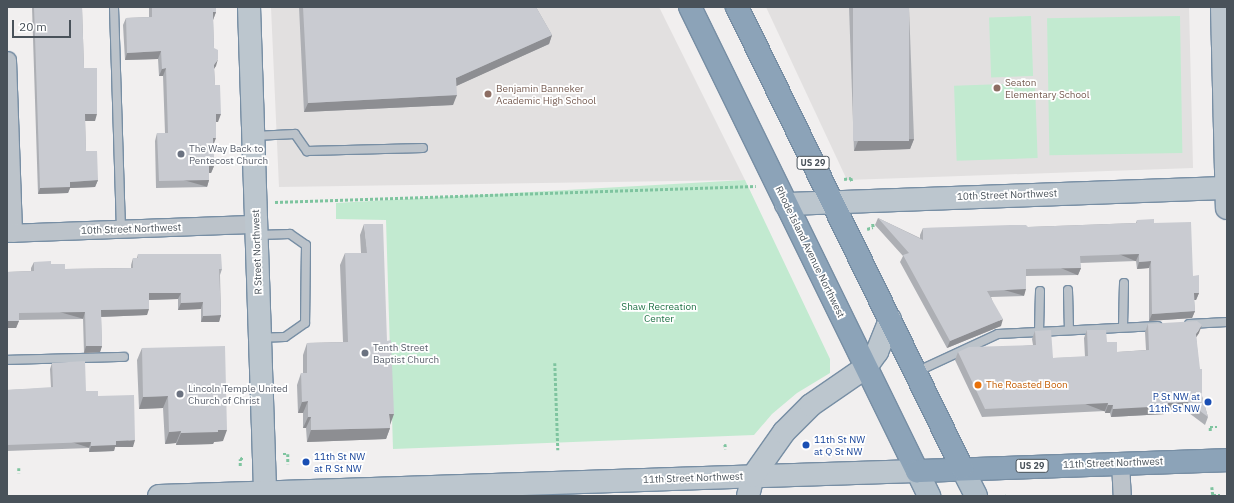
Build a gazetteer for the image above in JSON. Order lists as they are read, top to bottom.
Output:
{
  "streets": {
    "highway": ["US 29", "Rhode Island Avenue Northwest", "11th Street Northwest"],
    "main road": ["10th Street Northwest", "R Street Northwest"]
  },
  "crossings": [
    ["US 29", "10th Street Northwest"],
    ["US 29", "11th Street Northwest"],
    ["10th Street Northwest", "R Street Northwest"],
    ["10th Street Northwest", "Rhode Island Avenue Northwest"],
    ["R Street Northwest", "11th Street Northwest"],
    ["Rhode Island Avenue Northwest", "11th Street Northwest"]
  ],
  "parks": ["Shaw Recreation Center"],
  "places": [
    "Seaton Elementary School",
    "Benjamin Banneker Academic High School",
    "The Way Back to Pentecost Church",
    "Tenth Street Baptist Church",
    "The Roasted Boon",
    "Lincoln Temple United Church of Christ",
    "P St NW at 11th St NW",
    "11th St NW at Q St NW",
    "11th St NW at R St NW"
  ],
  "scale_bar": "20 m"
}
